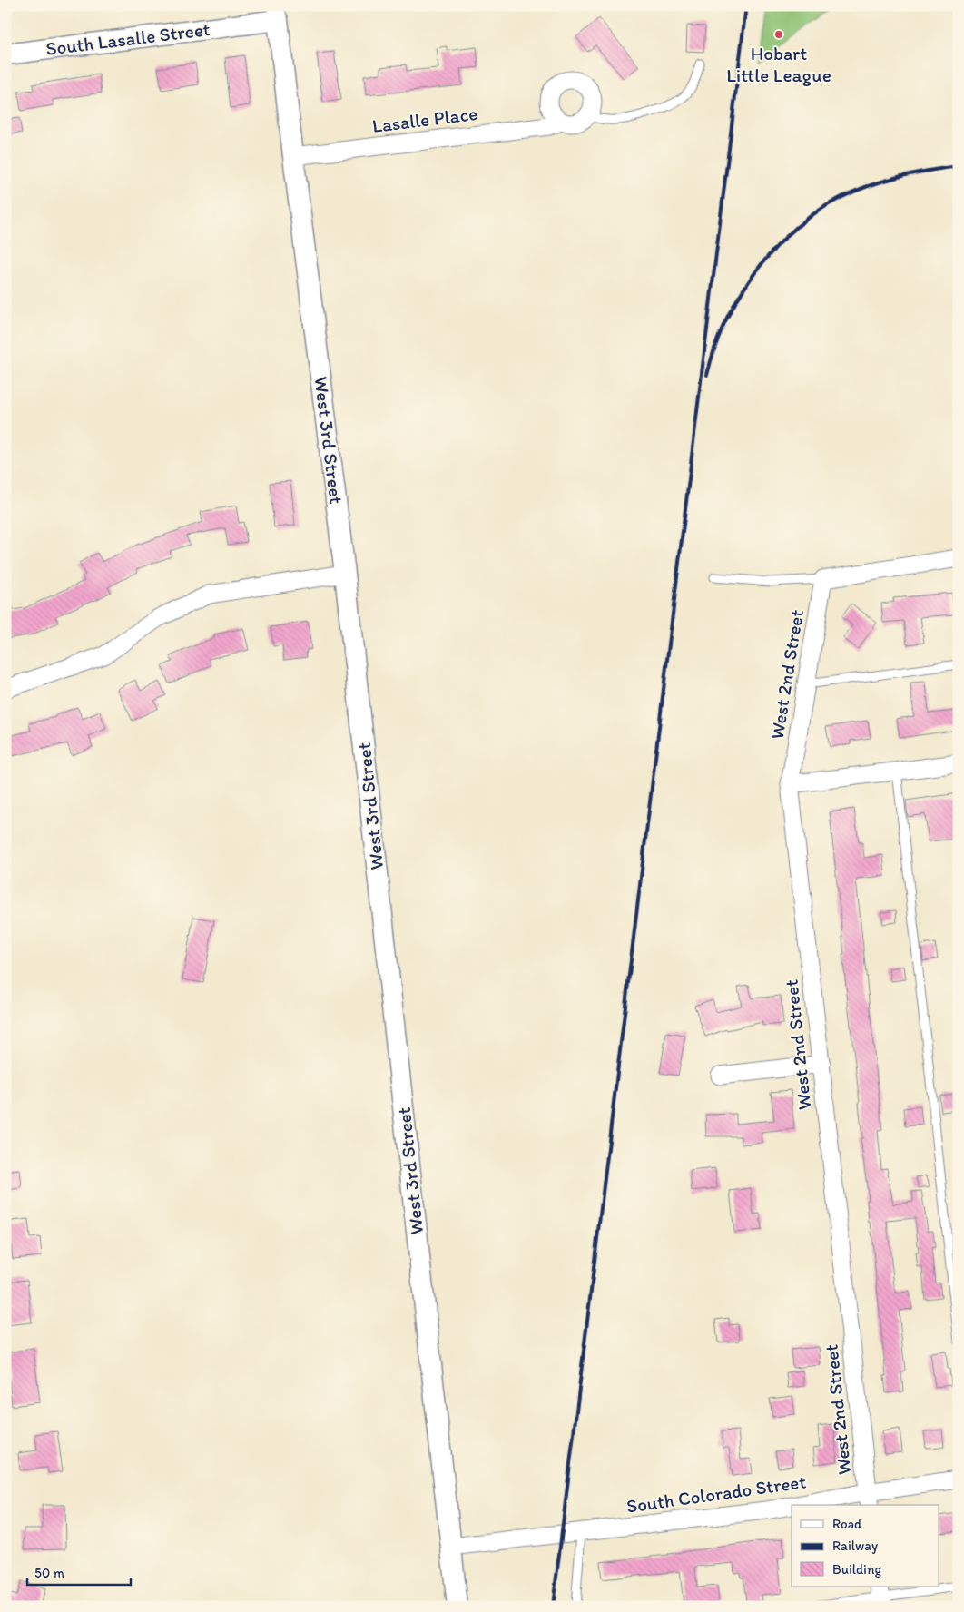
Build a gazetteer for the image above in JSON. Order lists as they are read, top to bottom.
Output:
{
  "streets": {
    "street": [
      "South Lasalle Street",
      "Lasalle Place",
      "West 3rd Street",
      "West 2nd Street",
      "South Colorado Street"
    ]
  },
  "crossings": [
    ["South Lasalle Street", "West 3rd Street"],
    ["Lasalle Place", "West 3rd Street"],
    ["West 3rd Street", "South Colorado Street"],
    ["West 2nd Street", "South Colorado Street"]
  ],
  "places": ["Hobart Little League"],
  "legend": ["Road", "Railway", "Building"],
  "scale_bar": "50 m"
}
